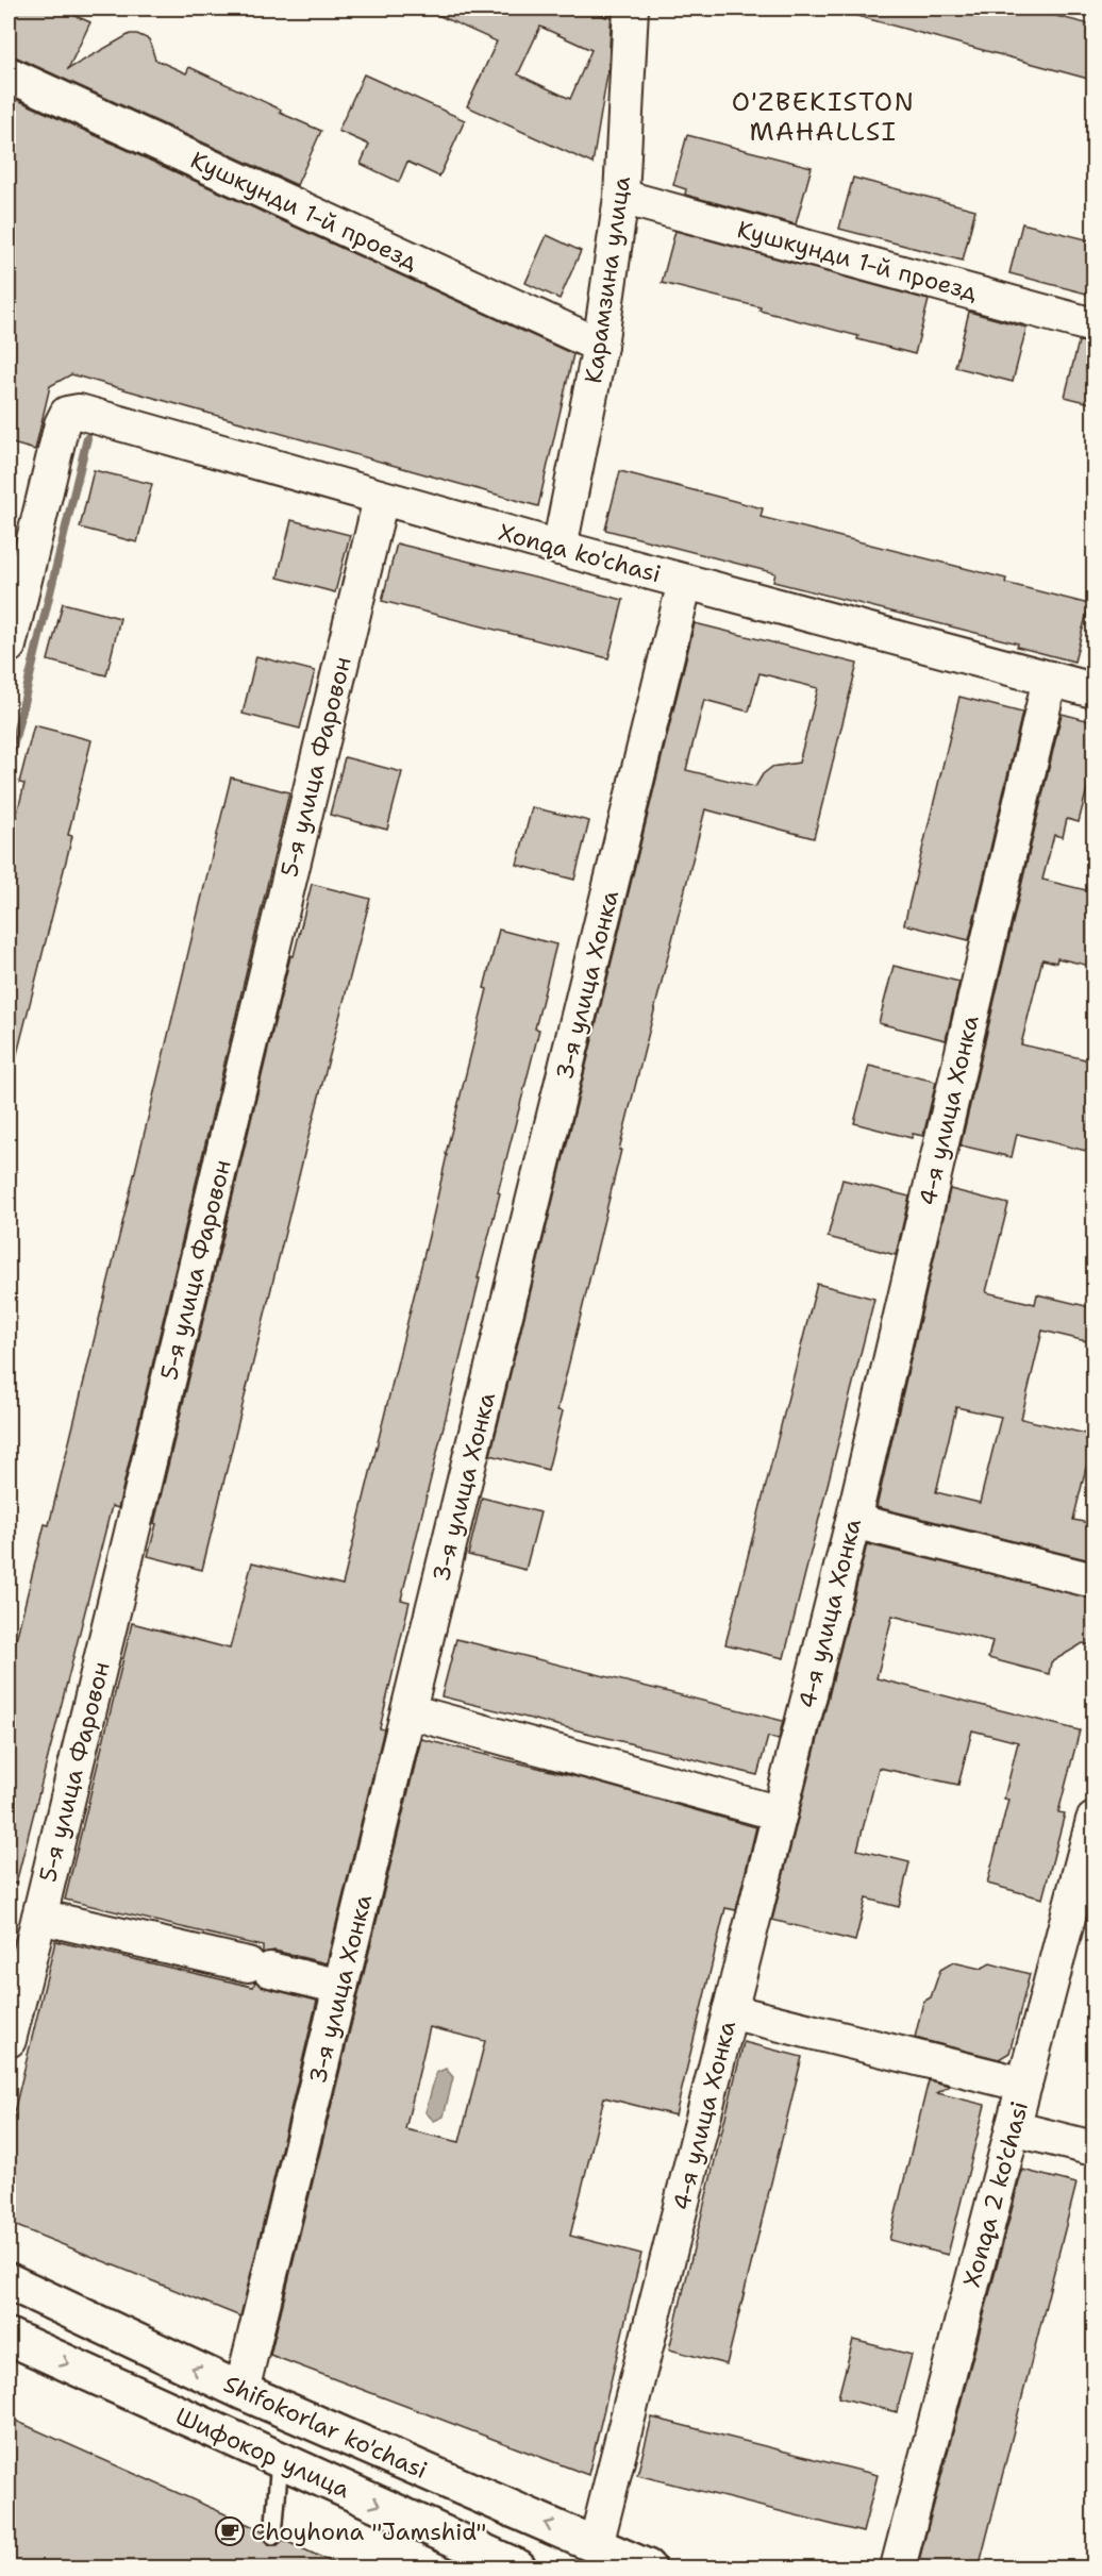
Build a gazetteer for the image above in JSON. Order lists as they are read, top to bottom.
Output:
{
  "streets": {
    "main road": ["Shifokorlar ko'chasi", "Шифокор улица"],
    "street": [
      "Кушкунди 1-й проезд",
      "Карамзина улица",
      "Xonqa ko'chasi",
      "5-я улица Фаровон",
      "3-я улица Хонка",
      "4-я улица Хонка",
      "Xonqa 2 ko'chasi"
    ]
  },
  "crossings": [
    ["Кушкунди 1-й проезд", "Карамзина улица"],
    ["Карамзина улица", "Xonqa ko'chasi"],
    ["Xonqa ko'chasi", "5-я улица Фаровон"],
    ["Xonqa ko'chasi", "3-я улица Хонка"],
    ["Xonqa ko'chasi", "4-я улица Хонка"],
    ["3-я улица Хонка", "Shifokorlar ko'chasi"],
    ["4-я улица Хонка", "Shifokorlar ko'chasi"]
  ],
  "one_way": ["Shifokorlar ko'chasi", "Шифокор улица"],
  "districts": ["O'ZBEKISTON MAHALLSI"],
  "places": {
    "cafe": ["Choyhona \"Jamshid\""]
  }
}
